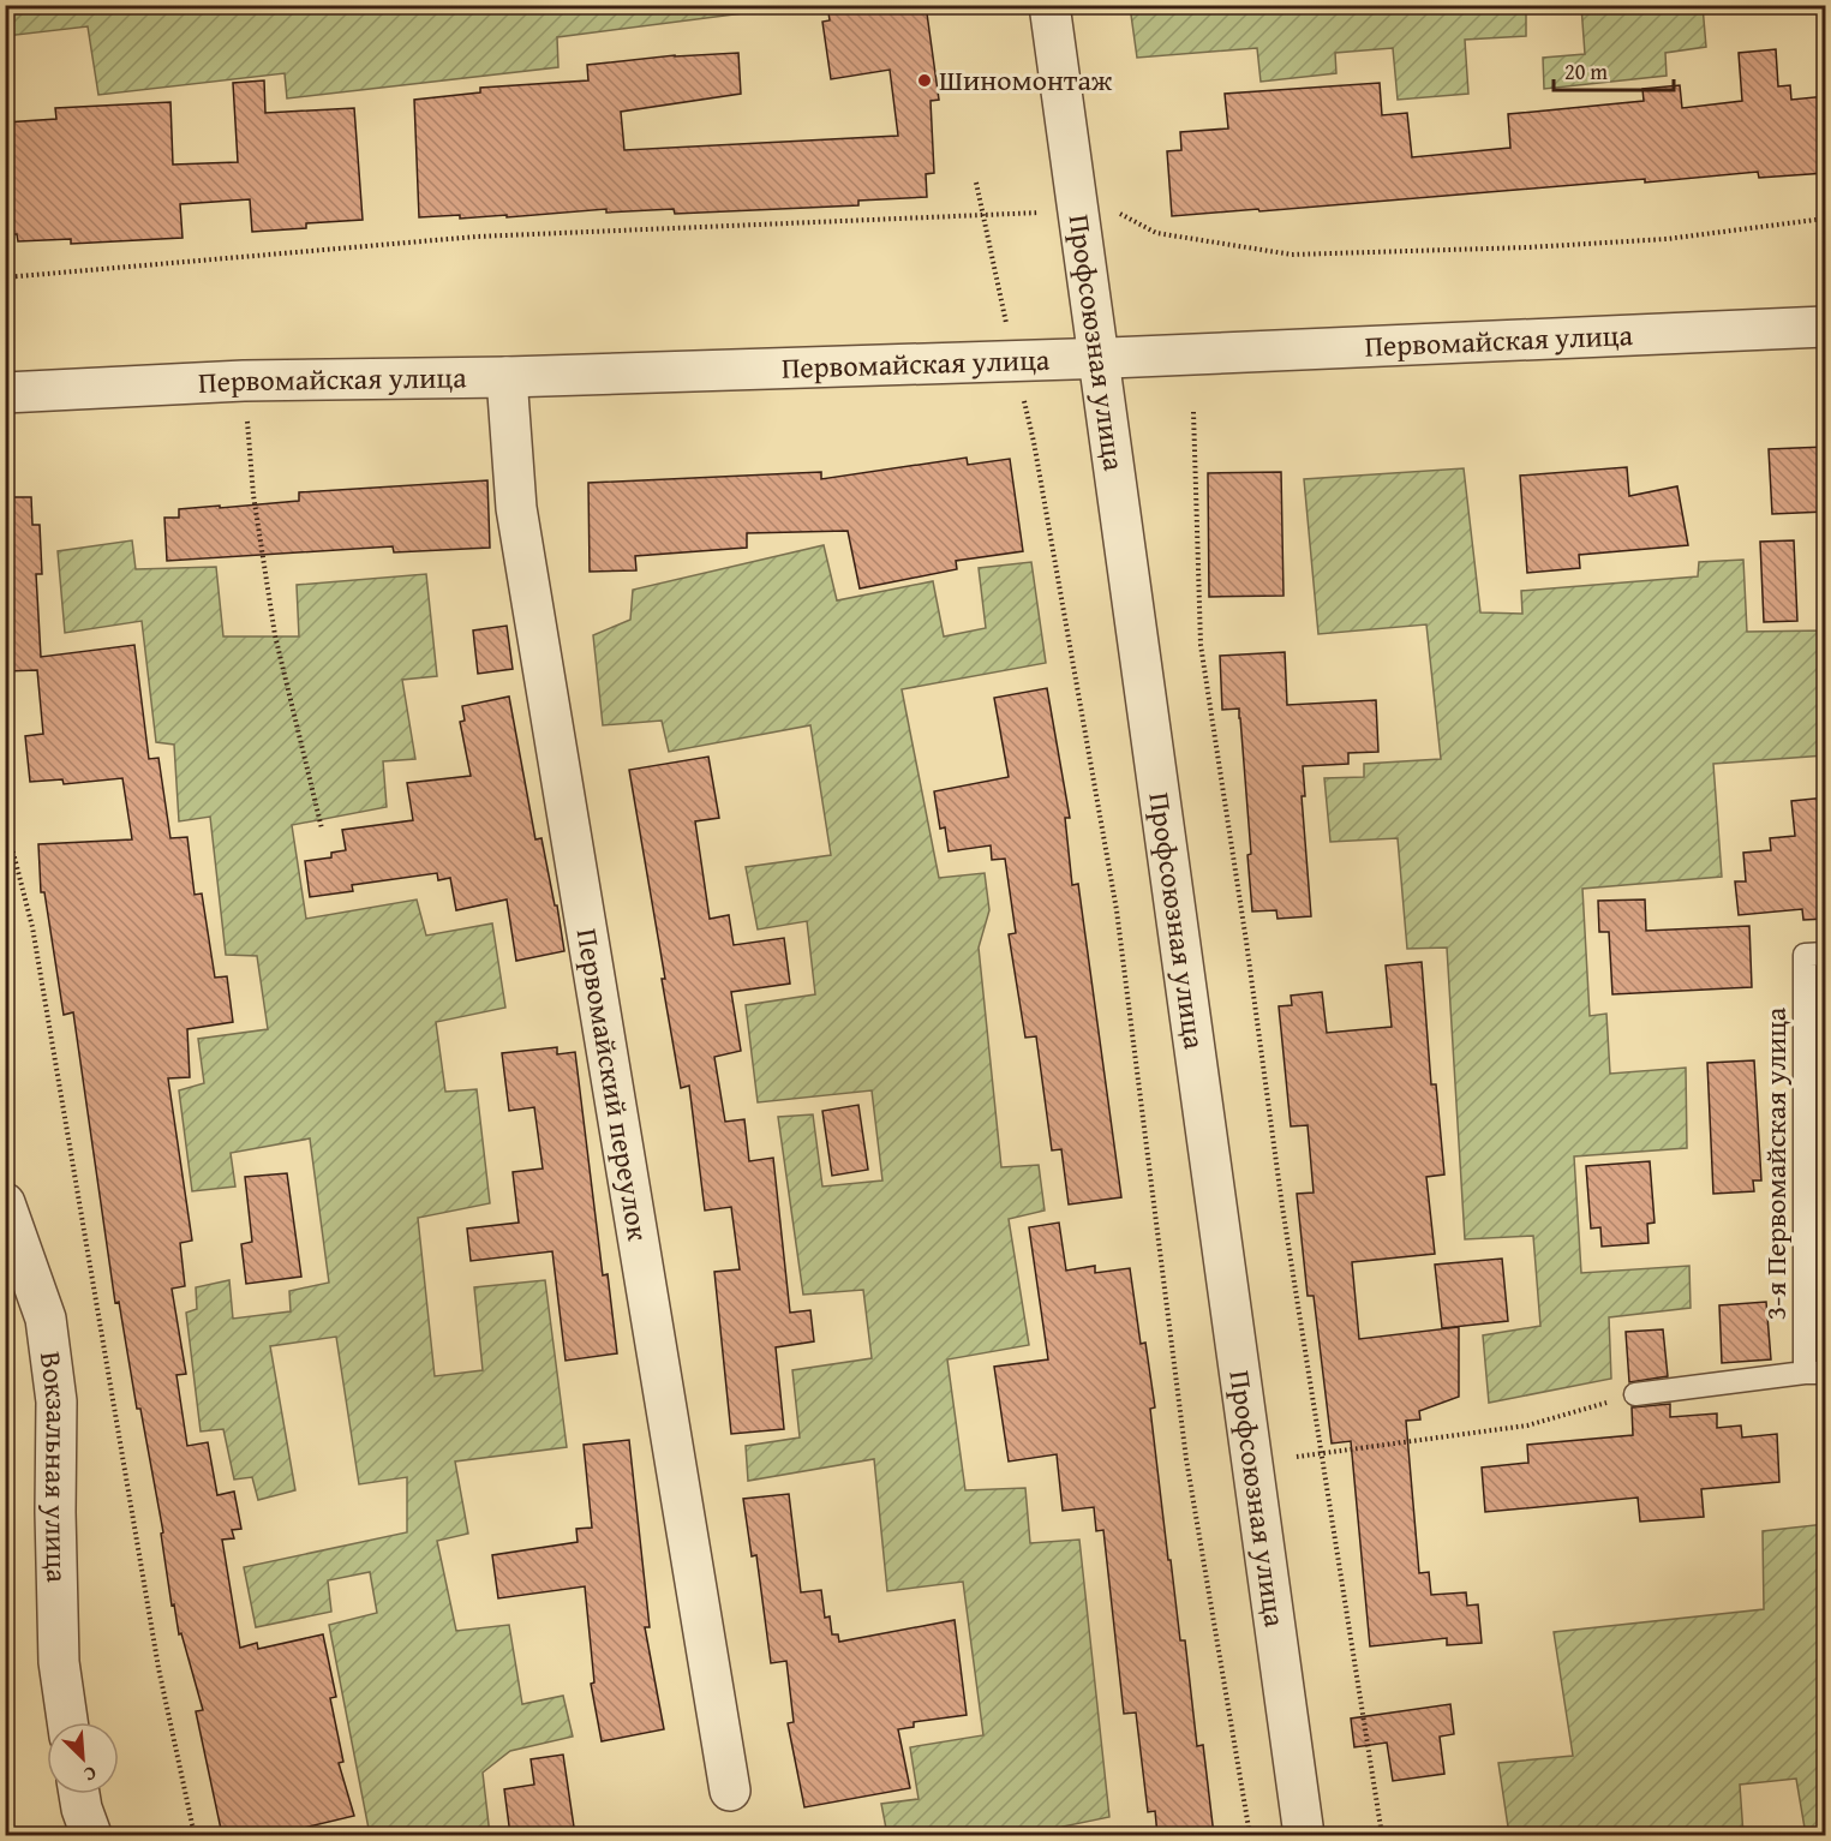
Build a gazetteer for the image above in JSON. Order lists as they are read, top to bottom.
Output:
{
  "streets": {
    "street": [
      "Первомайская улица",
      "Профсоюзная улица",
      "Первомайский переулок",
      "Вокзальная улица"
    ],
    "lane": ["3-я Первомайская улица"]
  },
  "crossings": [
    ["Первомайская улица", "Профсоюзная улица"],
    ["Первомайская улица", "Первомайский переулок"]
  ],
  "places": ["Шиномонтаж"],
  "scale_bar": "20 m",
  "north": "bottom right"
}
